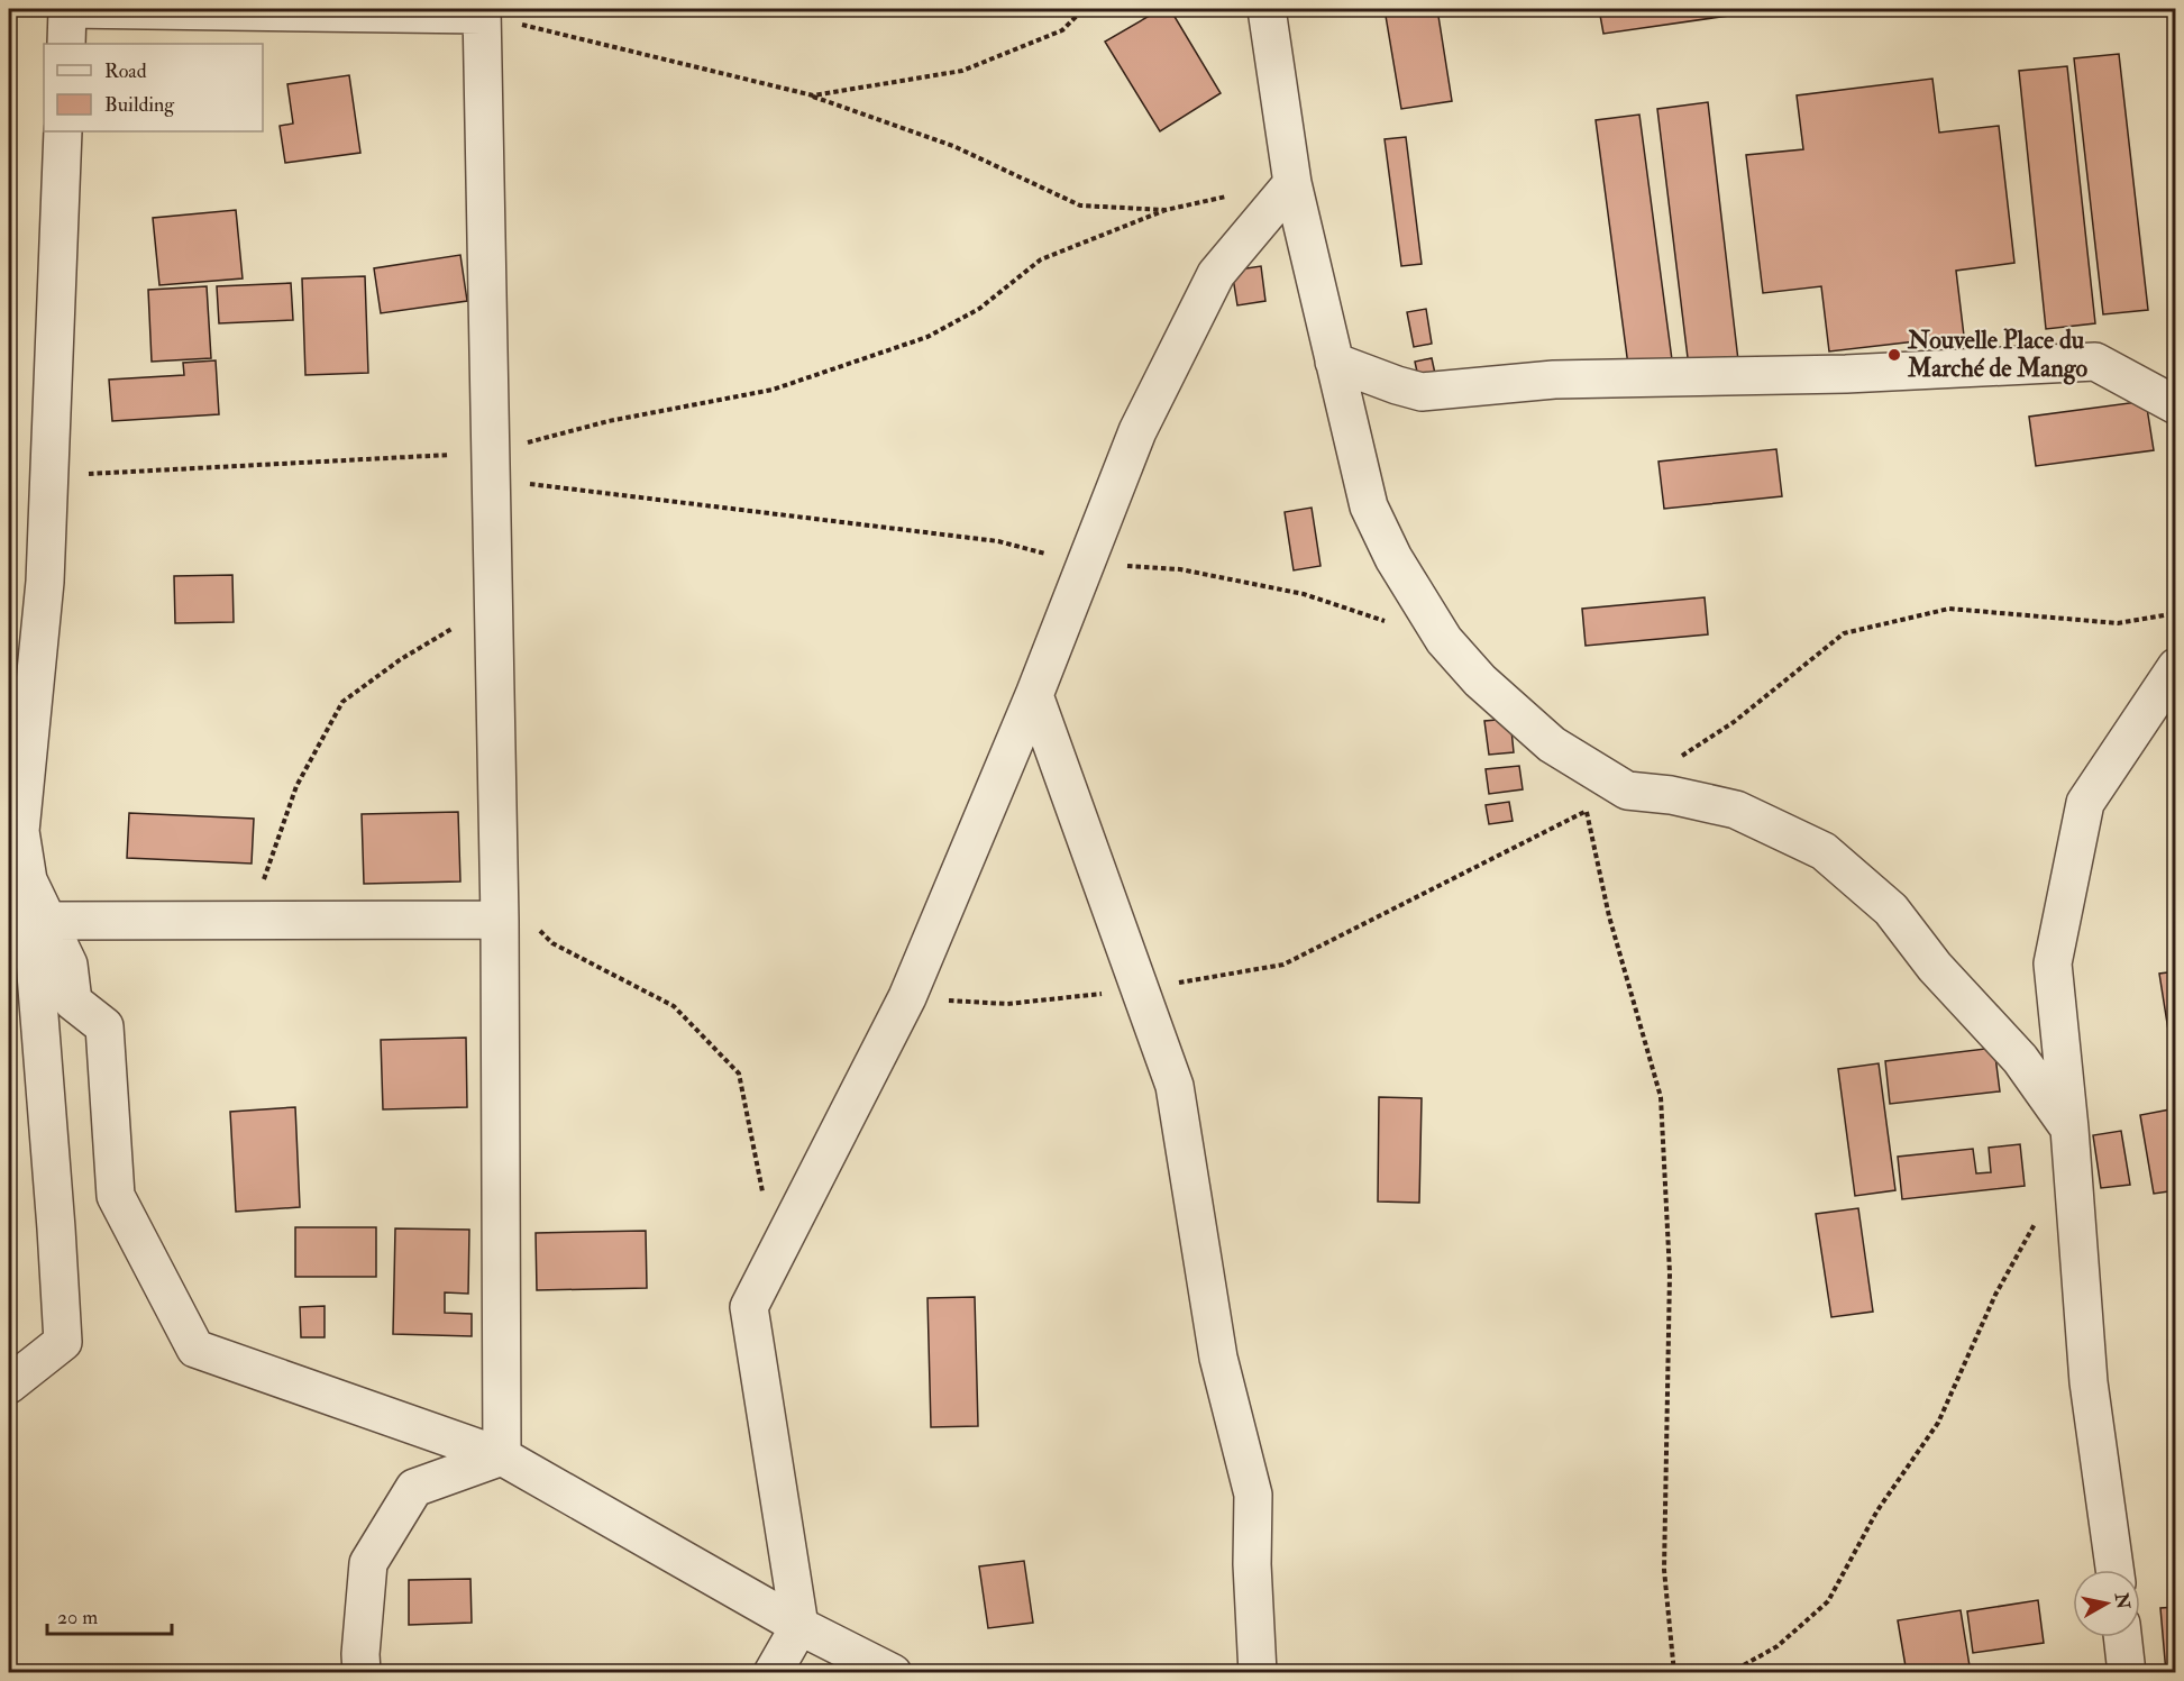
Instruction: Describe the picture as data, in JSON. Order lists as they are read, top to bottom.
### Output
{
  "places": ["Nouvelle Place du Marché de Mango"],
  "legend": ["Road", "Building"],
  "scale_bar": "20 m",
  "north": "right"
}
